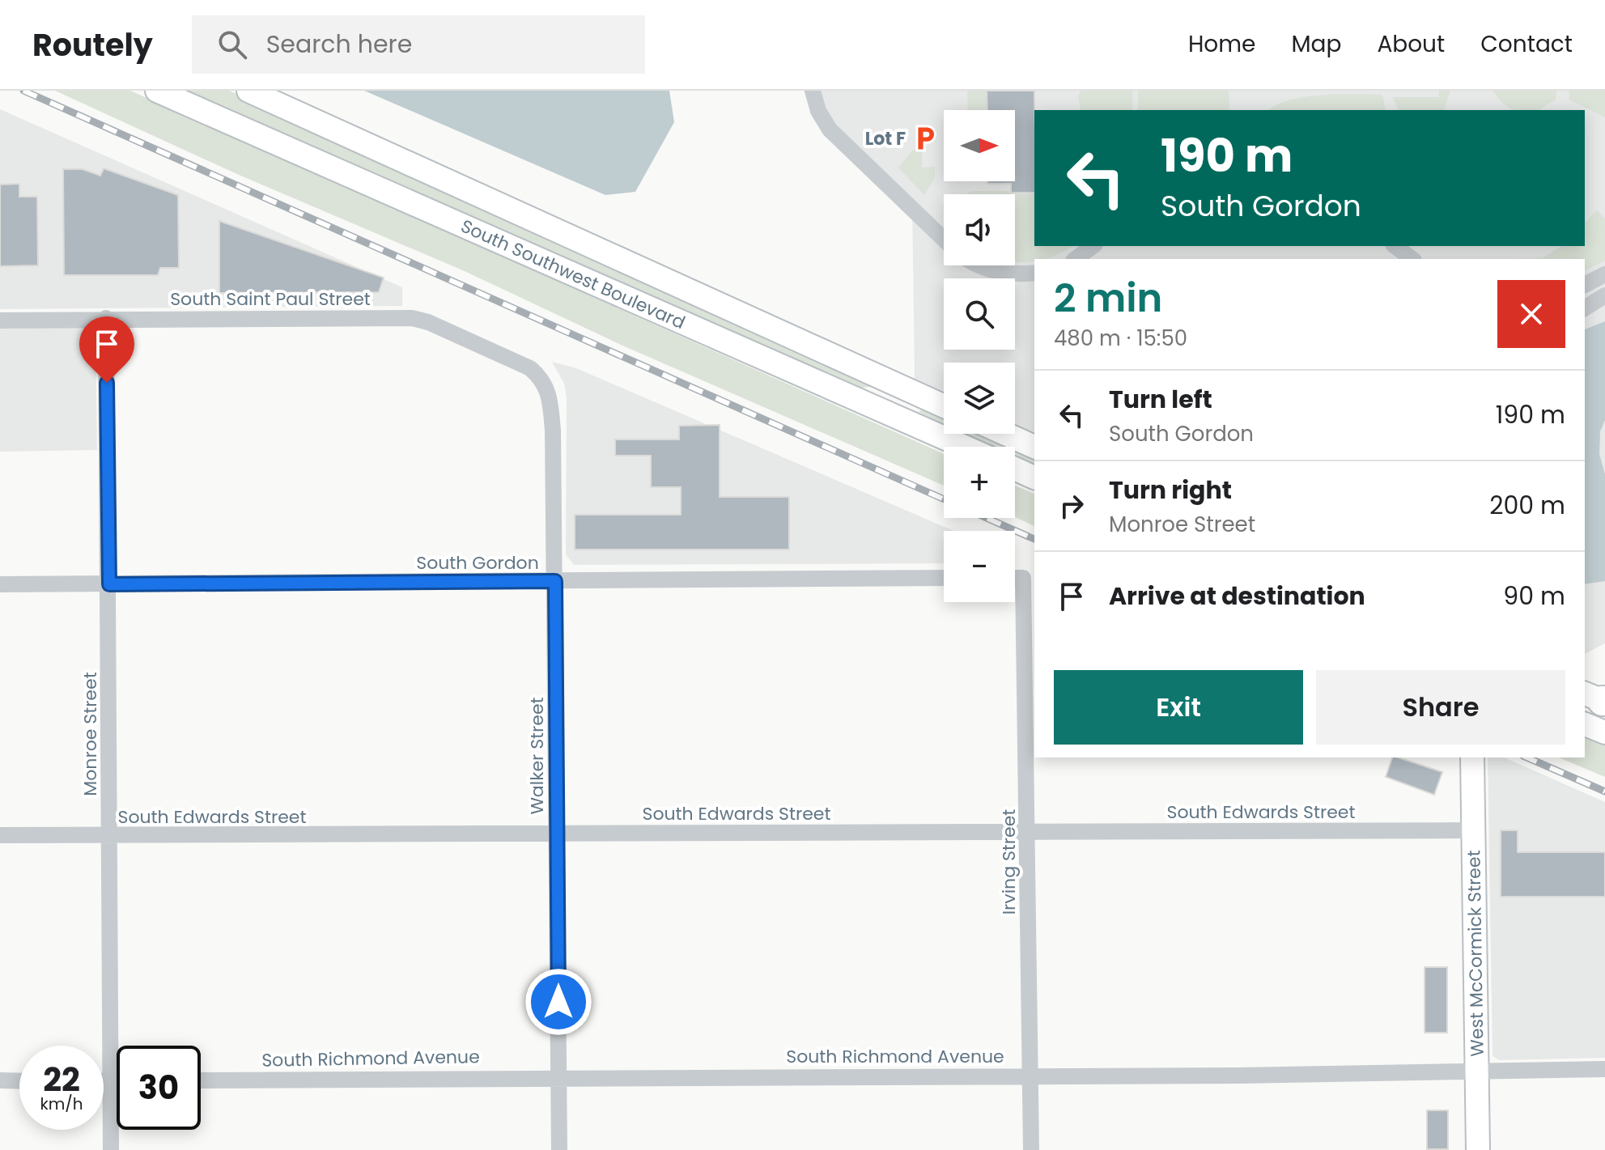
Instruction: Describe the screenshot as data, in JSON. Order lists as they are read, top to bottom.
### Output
{
  "streets": {
    "main road": ["South Southwest Boulevard", "West McCormick Street"],
    "street": [
      "South Saint Paul Street",
      "South Gordon",
      "Monroe Street",
      "Walker Street",
      "South Edwards Street",
      "Irving Street",
      "South Richmond Avenue"
    ]
  },
  "crossings": [
    ["South Saint Paul Street", "Monroe Street"],
    ["South Saint Paul Street", "Walker Street"],
    ["South Gordon", "Monroe Street"],
    ["South Gordon", "Walker Street"],
    ["Monroe Street", "South Edwards Street"],
    ["Walker Street", "South Edwards Street"],
    ["Walker Street", "South Richmond Avenue"],
    ["South Edwards Street", "Irving Street"],
    ["South Edwards Street", "West McCormick Street"],
    ["Irving Street", "South Richmond Avenue"],
    ["West McCormick Street", "South Richmond Avenue"]
  ],
  "places": {
    "parking": ["Lot F"]
  },
  "north": "right",
  "page": {
    "header": "Routely",
    "search": "Search here",
    "nav": [
      "Home",
      "Map",
      "About",
      "Contact"
    ],
    "map_buttons": ["+", "−"],
    "turn": ["190 m", "South Gordon"],
    "heading": ["2 min", "480 m · 15:50"],
    "list": [
      {
        "name": "Turn left",
        "note": "South Gordon",
        "value": "190 m"
      },
      {
        "name": "Turn right",
        "note": "Monroe Street",
        "value": "200 m"
      },
      {
        "name": "Arrive at destination",
        "value": "90 m"
      }
    ],
    "buttons": ["Exit", "Share"],
    "speed": "22 km/h",
    "limit": "30"
  }
}
